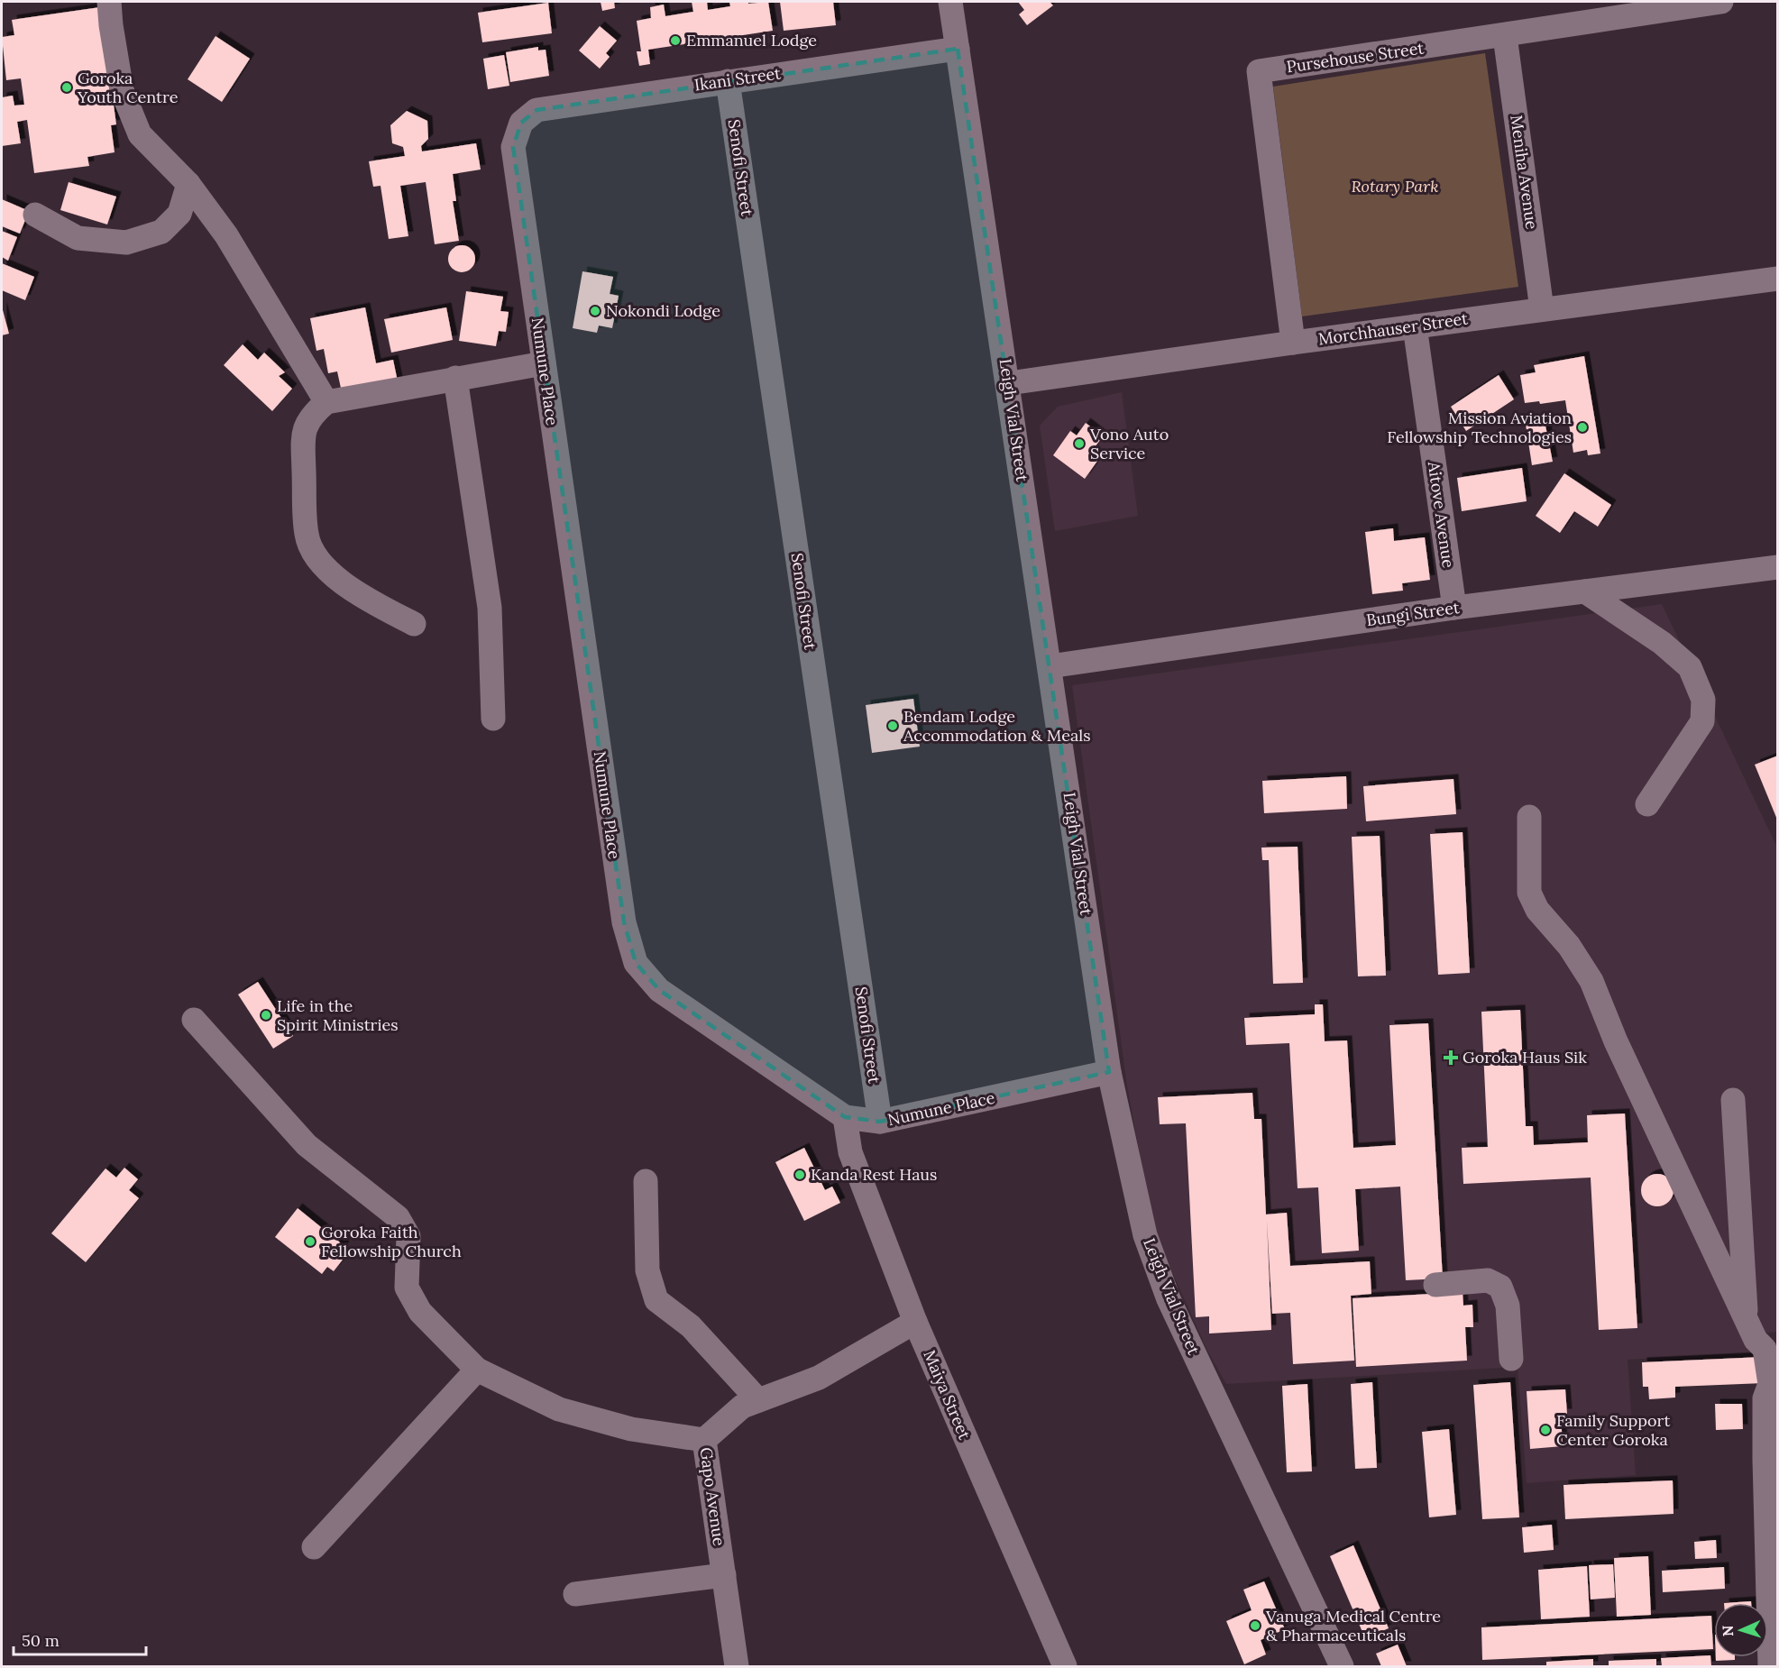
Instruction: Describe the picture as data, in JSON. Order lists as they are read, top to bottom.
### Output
{
  "streets": {
    "street": [
      "Pursehouse Street",
      "Ikani Street",
      "Senofi Street",
      "Meniha Avenue",
      "Morchhauser Street",
      "Numune Place",
      "Leigh Vial Street",
      "Aitove Avenue",
      "Bungi Street",
      "Maiya Street",
      "Gapo Avenue"
    ]
  },
  "crossings": [
    ["Pursehouse Street", "Meniha Avenue"],
    ["Pursehouse Street", "Morchhauser Street"],
    ["Ikani Street", "Senofi Street"],
    ["Ikani Street", "Numune Place"],
    ["Ikani Street", "Leigh Vial Street"],
    ["Senofi Street", "Numune Place"],
    ["Meniha Avenue", "Morchhauser Street"],
    ["Morchhauser Street", "Leigh Vial Street"],
    ["Morchhauser Street", "Aitove Avenue"],
    ["Numune Place", "Leigh Vial Street"],
    ["Numune Place", "Maiya Street"],
    ["Leigh Vial Street", "Bungi Street"],
    ["Aitove Avenue", "Bungi Street"],
    ["Maiya Street", "Gapo Avenue"]
  ],
  "parks": ["Rotary Park"],
  "places": {
    "other": [
      "Emmanuel Lodge",
      "Goroka Youth Centre",
      "Nokondi Lodge",
      "Mission Aviation Fellowship Technologies",
      "Vono Auto Service",
      "Bendam Lodge Accommodation & Meals",
      "Life in the Spirit Ministries",
      "Kanda Rest Haus",
      "Goroka Faith Fellowship Church",
      "Family Support Center Goroka",
      "Vanuga Medical Centre & Pharmaceuticals"
    ],
    "health": ["Goroka Haus Sik"]
  },
  "scale_bar": "50 m",
  "north": "left"
}
